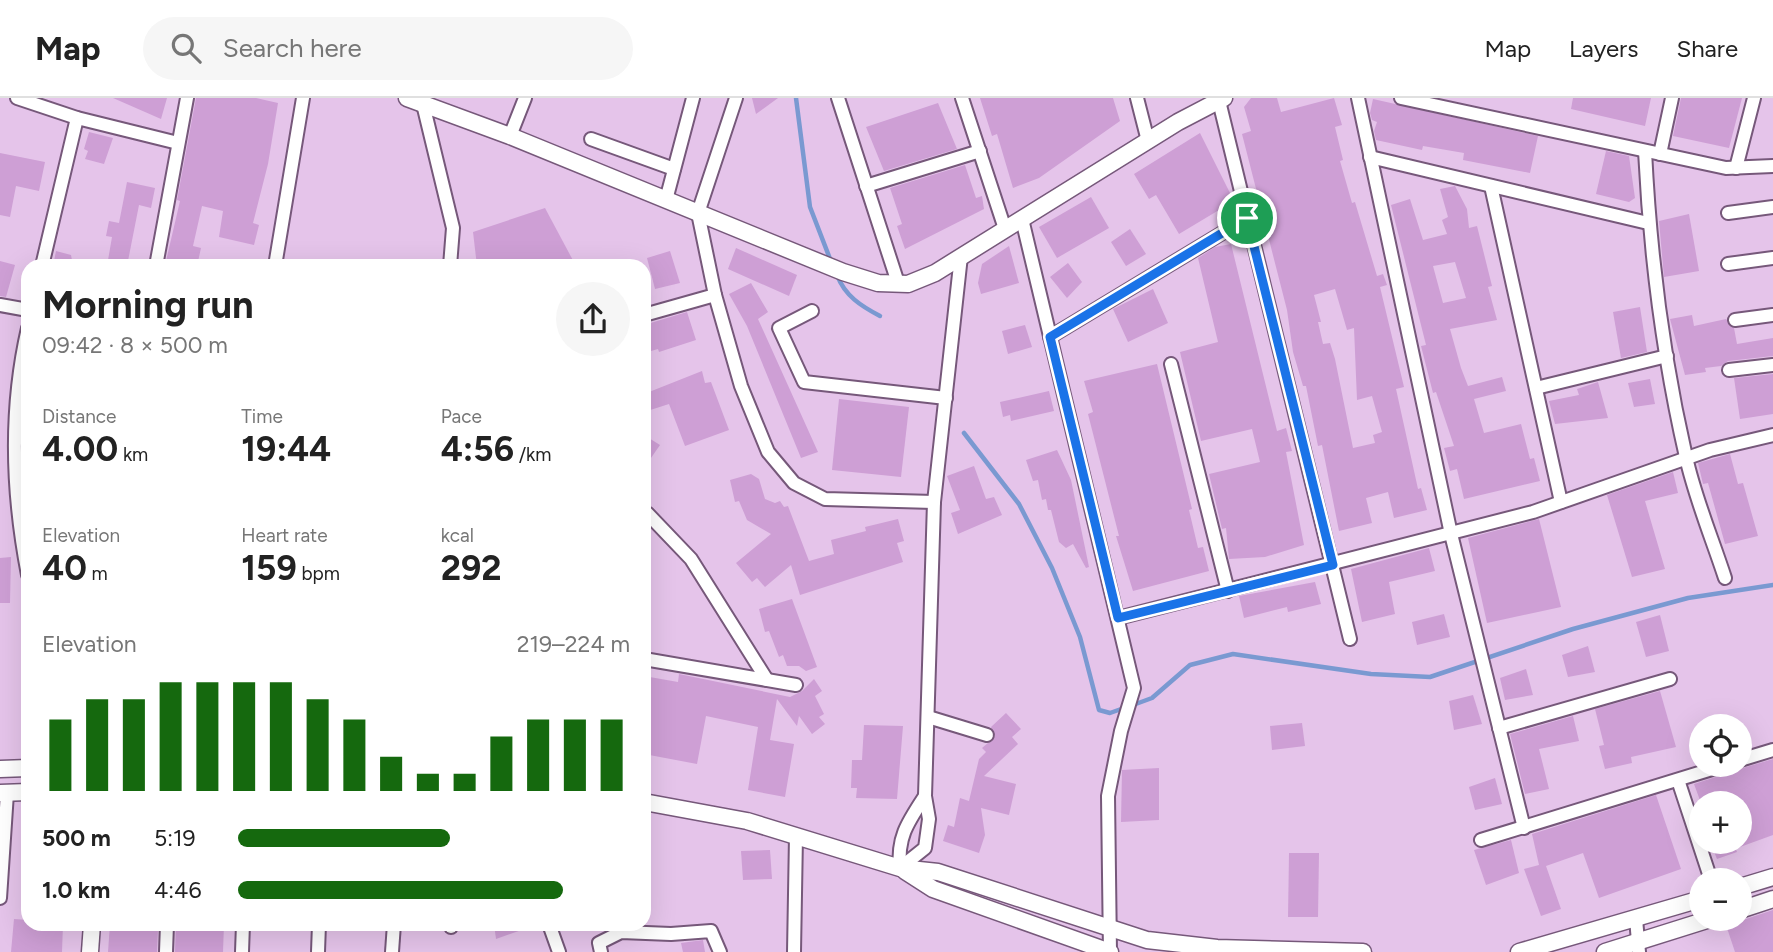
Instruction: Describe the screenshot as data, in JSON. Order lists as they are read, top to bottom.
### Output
{
  "page": {
    "header": "Map",
    "search": "Search here",
    "nav": ["Map", "Layers", "Share"],
    "heading": ["Morning run", "09:42 · 8 × 500 m"],
    "stats": [
      ["Distance", "4.00 km"],
      ["Time", "19:44"],
      ["Pace", "4:56 /km"],
      ["Elevation", "40 m"],
      ["Heart rate", "159 bpm"],
      ["kcal", "292"]
    ],
    "chart": ["Elevation", "219–224 m"],
    "map_buttons": ["+", "−"],
    "list": [
      {
        "name": "500 m",
        "note": "5:19"
      },
      {
        "name": "1.0 km",
        "note": "4:46"
      }
    ]
  }
}
